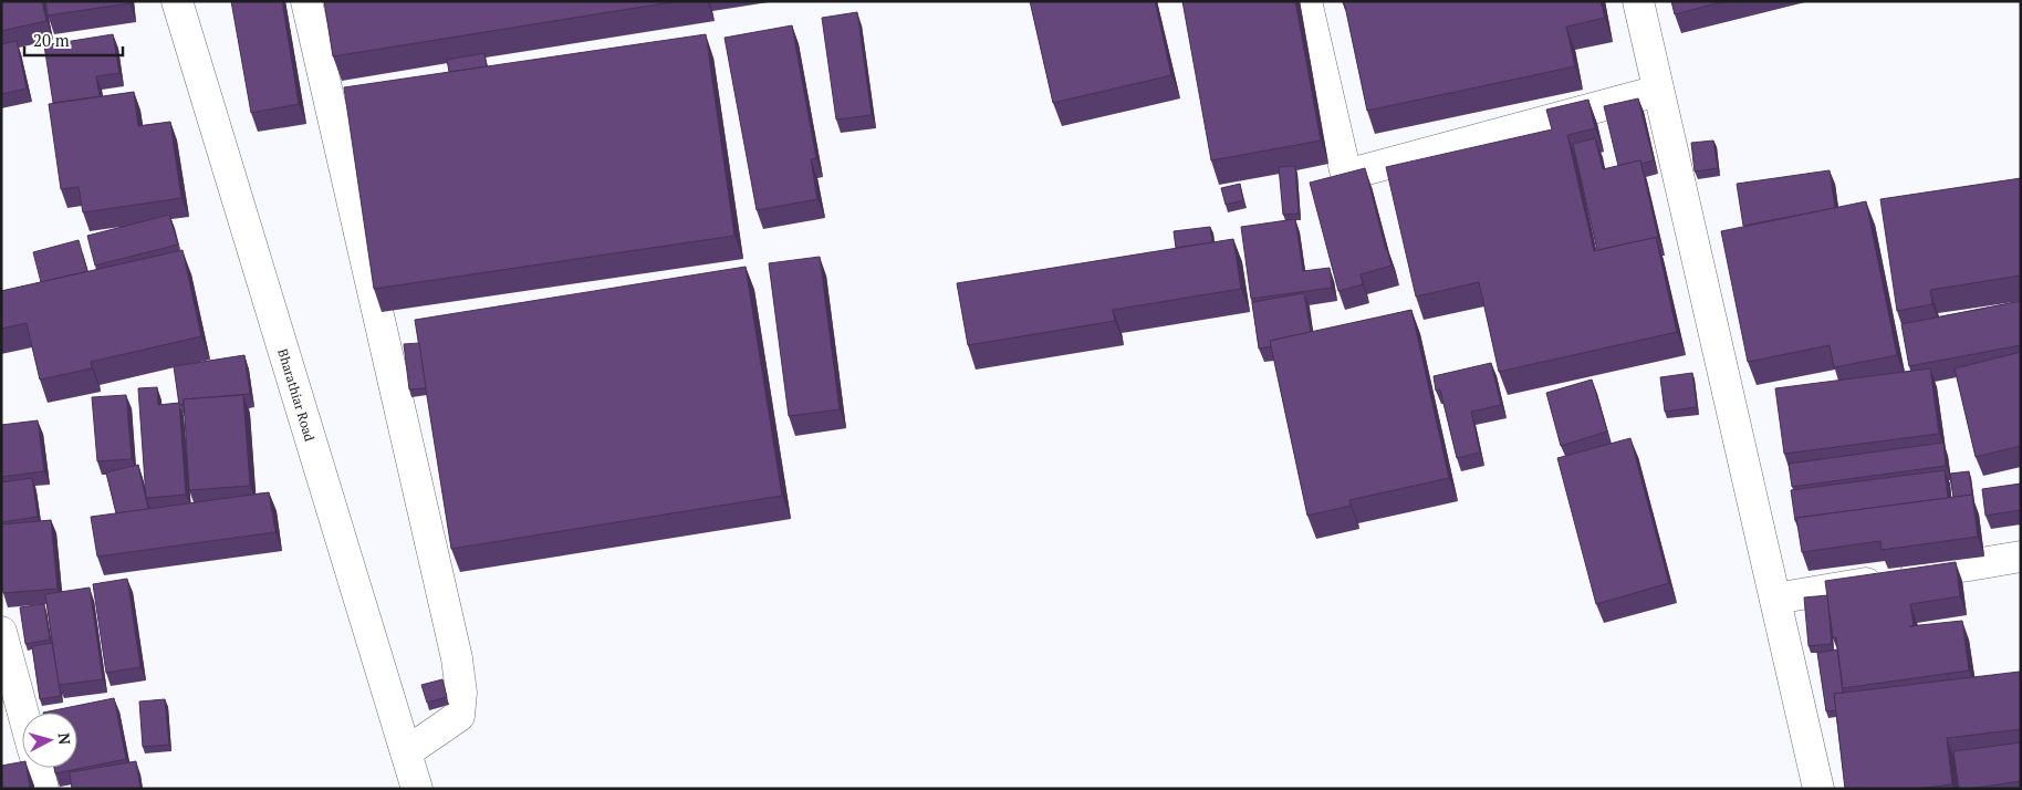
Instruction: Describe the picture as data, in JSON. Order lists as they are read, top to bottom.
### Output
{
  "streets": {
    "street": ["Bharathiar Road"]
  },
  "scale_bar": "20 m",
  "north": "right"
}
